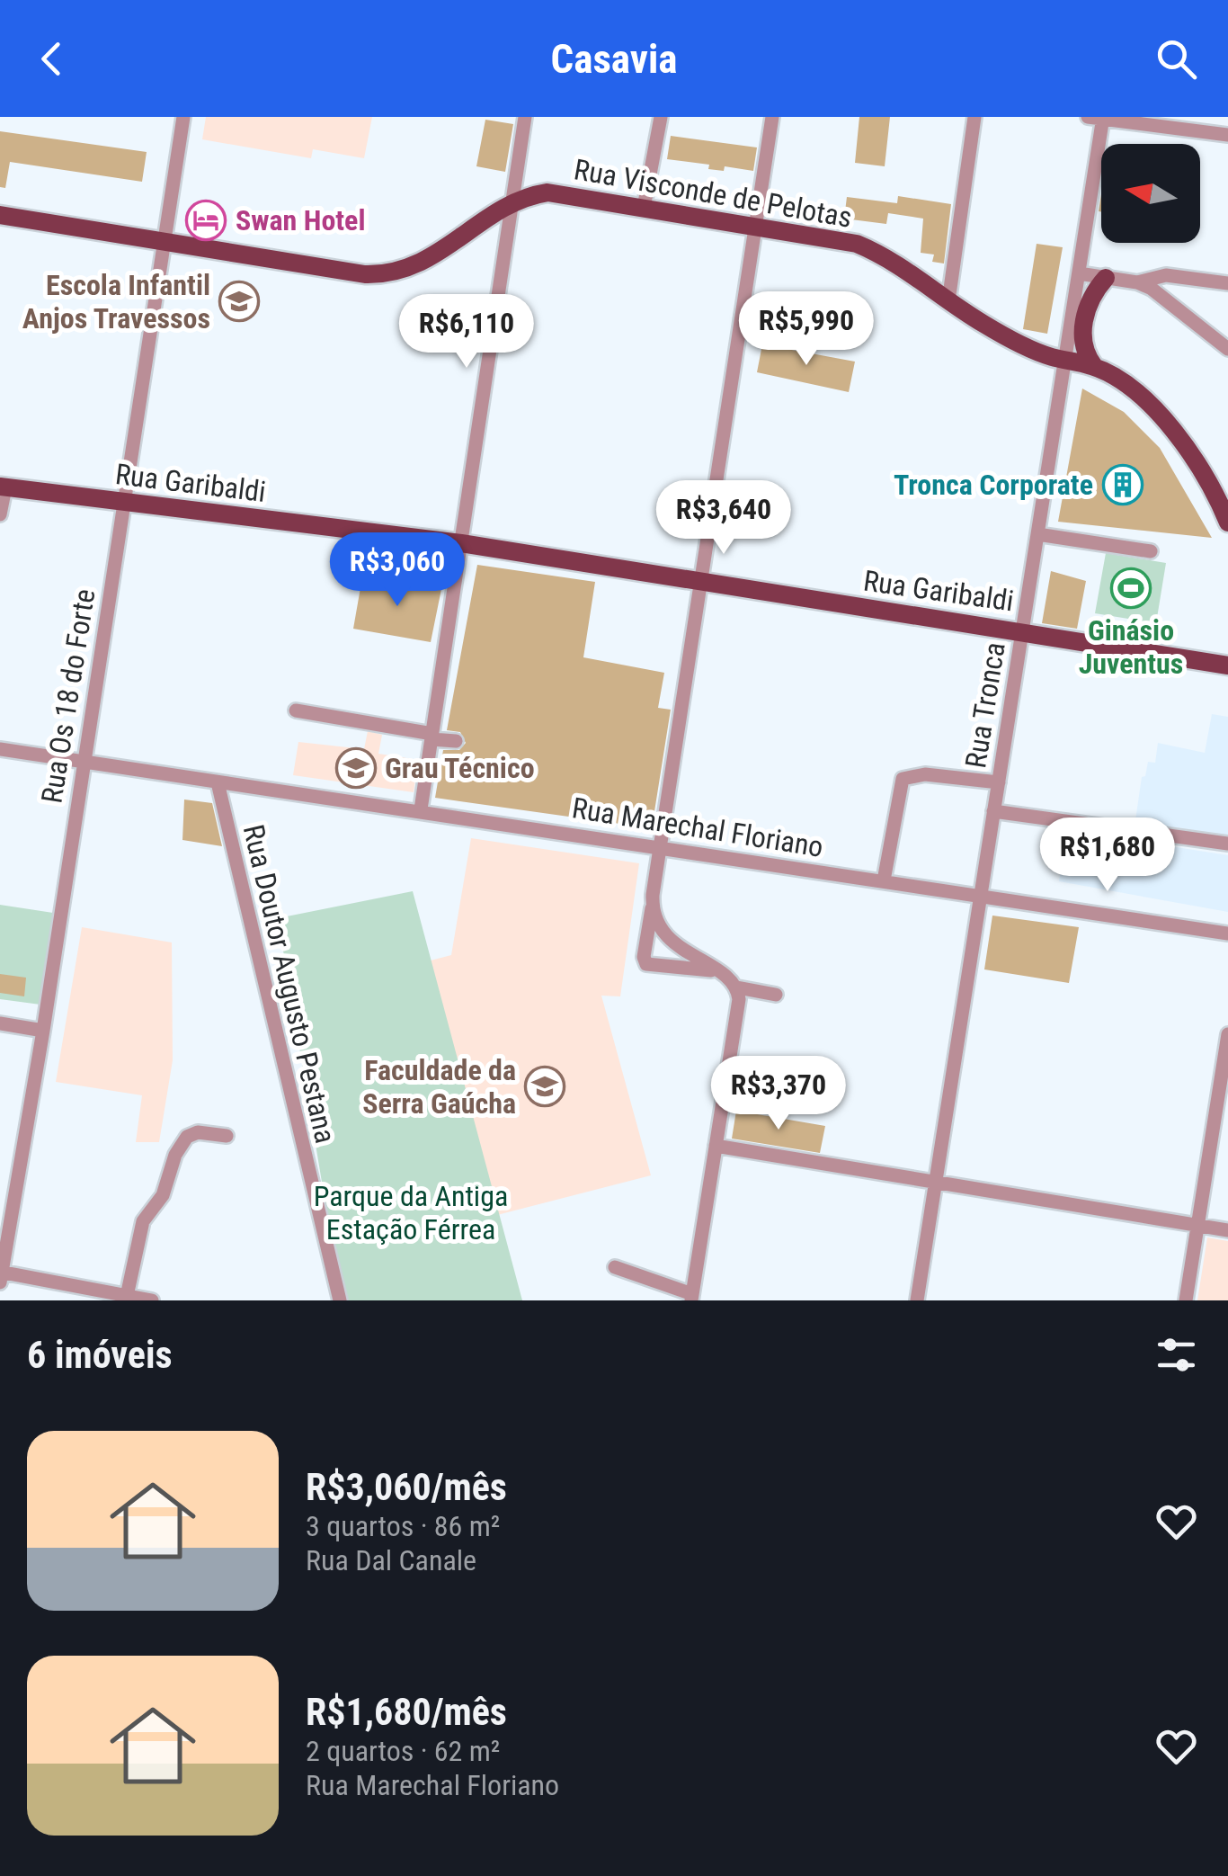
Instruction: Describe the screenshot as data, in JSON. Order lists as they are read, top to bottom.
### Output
{
  "streets": {
    "main road": ["Rua Visconde de Pelotas", "Rua Garibaldi"],
    "street": [
      "Rua Os 18 do Forte",
      "Rua Tronca",
      "Rua Marechal Floriano",
      "Rua Doutor Augusto Pestana"
    ]
  },
  "crossings": [
    ["Rua Visconde de Pelotas", "Rua Os 18 do Forte"],
    ["Rua Visconde de Pelotas", "Rua Tronca"],
    ["Rua Garibaldi", "Rua Os 18 do Forte"],
    ["Rua Garibaldi", "Rua Tronca"],
    ["Rua Os 18 do Forte", "Rua Marechal Floriano"],
    ["Rua Tronca", "Rua Marechal Floriano"],
    ["Rua Marechal Floriano", "Rua Doutor Augusto Pestana"]
  ],
  "parks": ["Parque da Antiga Estação Férrea"],
  "places": {
    "hotel": ["Swan Hotel"],
    "school or university": ["Escola Infantil Anjos Travessos", "Grau Técnico", "Faculdade da Serra Gaúcha"],
    "building": ["Tronca Corporate"],
    "sports": ["Ginásio Juventus"]
  },
  "north": "left",
  "page": {
    "header": "Casavia",
    "price": [
      "R$5,990",
      "R$6,110",
      "R$3,640",
      "R$3,060",
      "R$1,680",
      "R$3,370"
    ],
    "heading": "6 imóveis",
    "list": [
      {
        "name": "R$3,060/mês",
        "note": "3 quartos · 86 m² · Rua Dal Canale"
      },
      {
        "name": "R$1,680/mês",
        "note": "2 quartos · 62 m² · Rua Marechal Floriano"
      }
    ]
  }
}
